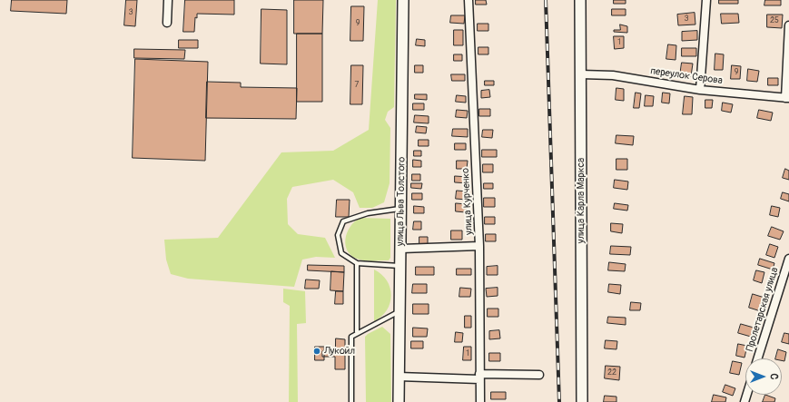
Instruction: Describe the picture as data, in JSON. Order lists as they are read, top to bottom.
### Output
{
  "streets": {
    "main road": ["улица Карла Маркса", "улица Льва Толстого"],
    "street": ["переулок Серова", "улица Курченко", "Пролетарская улица"]
  },
  "crossings": [
    ["переулок Серова", "улица Карла Маркса"]
  ],
  "places": ["Лукойл"],
  "house_numbers": [
    "3",
    "3",
    "25",
    "9",
    "1",
    "9",
    "7",
    "1",
    "22"
  ],
  "north": "right"
}
